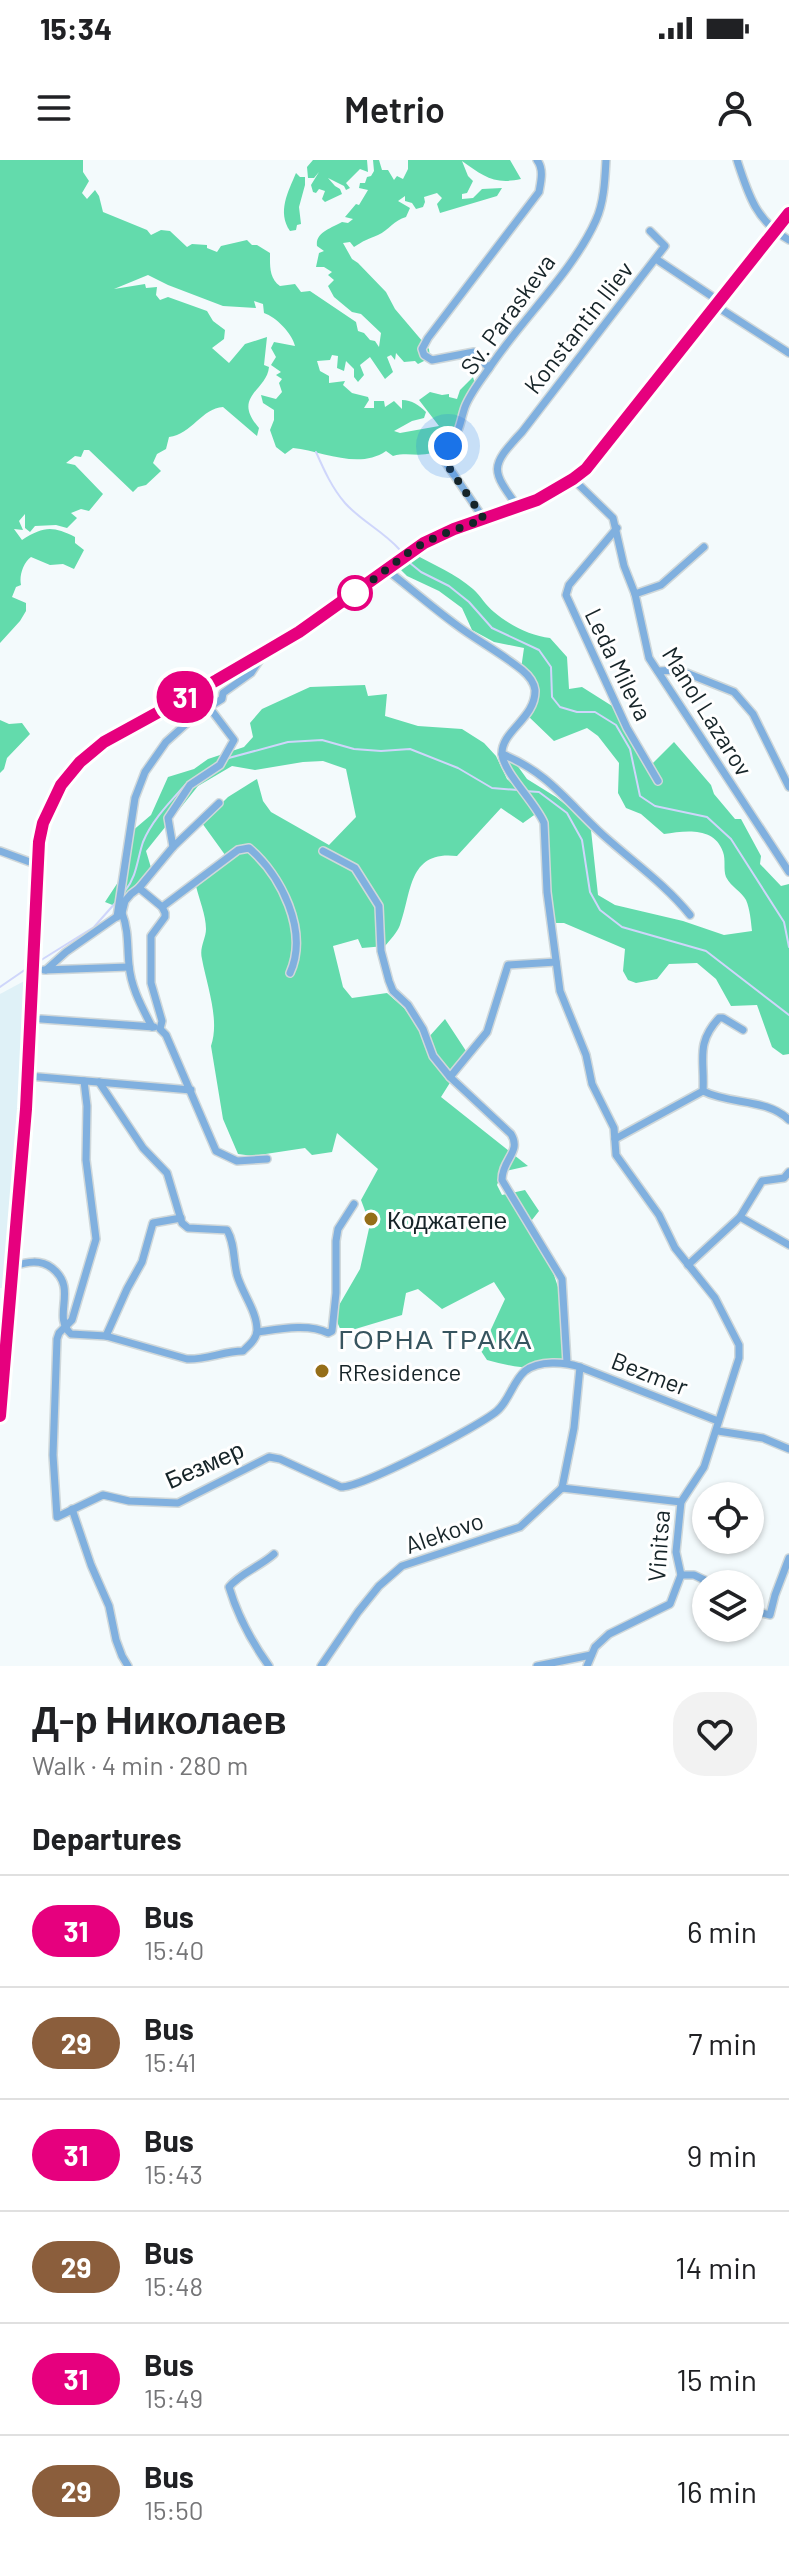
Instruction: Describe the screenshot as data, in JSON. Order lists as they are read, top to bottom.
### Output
{
  "streets": {
    "street": [
      "Sv. Paraskeva",
      "Konstantin Iliev",
      "Leda Mileva",
      "Manol Lazarov",
      "Bezmer",
      "Безмер",
      "Alekovo",
      "Vinitsa"
    ]
  },
  "crossings": [
    ["Leda Mileva", "Manol Lazarov"],
    ["Bezmer", "Безмер"],
    ["Bezmer", "Vinitsa"]
  ],
  "districts": ["ГОРНА ТРАКА"],
  "places": ["Коджатепе", "RResidence"],
  "lines": ["bus line 31"],
  "page": {
    "status": "15:34",
    "header": "Metrio",
    "on_map": "31",
    "heading": [
      ["Д-р Николаев", "Walk · 4 min · 280 m"],
      "Departures"
    ],
    "list": [
      {
        "mark": "31",
        "name": "Bus",
        "note": "15:40",
        "value": "6 min"
      },
      {
        "mark": "29",
        "name": "Bus",
        "note": "15:41",
        "value": "7 min"
      },
      {
        "mark": "31",
        "name": "Bus",
        "note": "15:43",
        "value": "9 min"
      },
      {
        "mark": "29",
        "name": "Bus",
        "note": "15:48",
        "value": "14 min"
      },
      {
        "mark": "31",
        "name": "Bus",
        "note": "15:49",
        "value": "15 min"
      },
      {
        "mark": "29",
        "name": "Bus",
        "note": "15:50",
        "value": "16 min"
      }
    ]
  }
}
